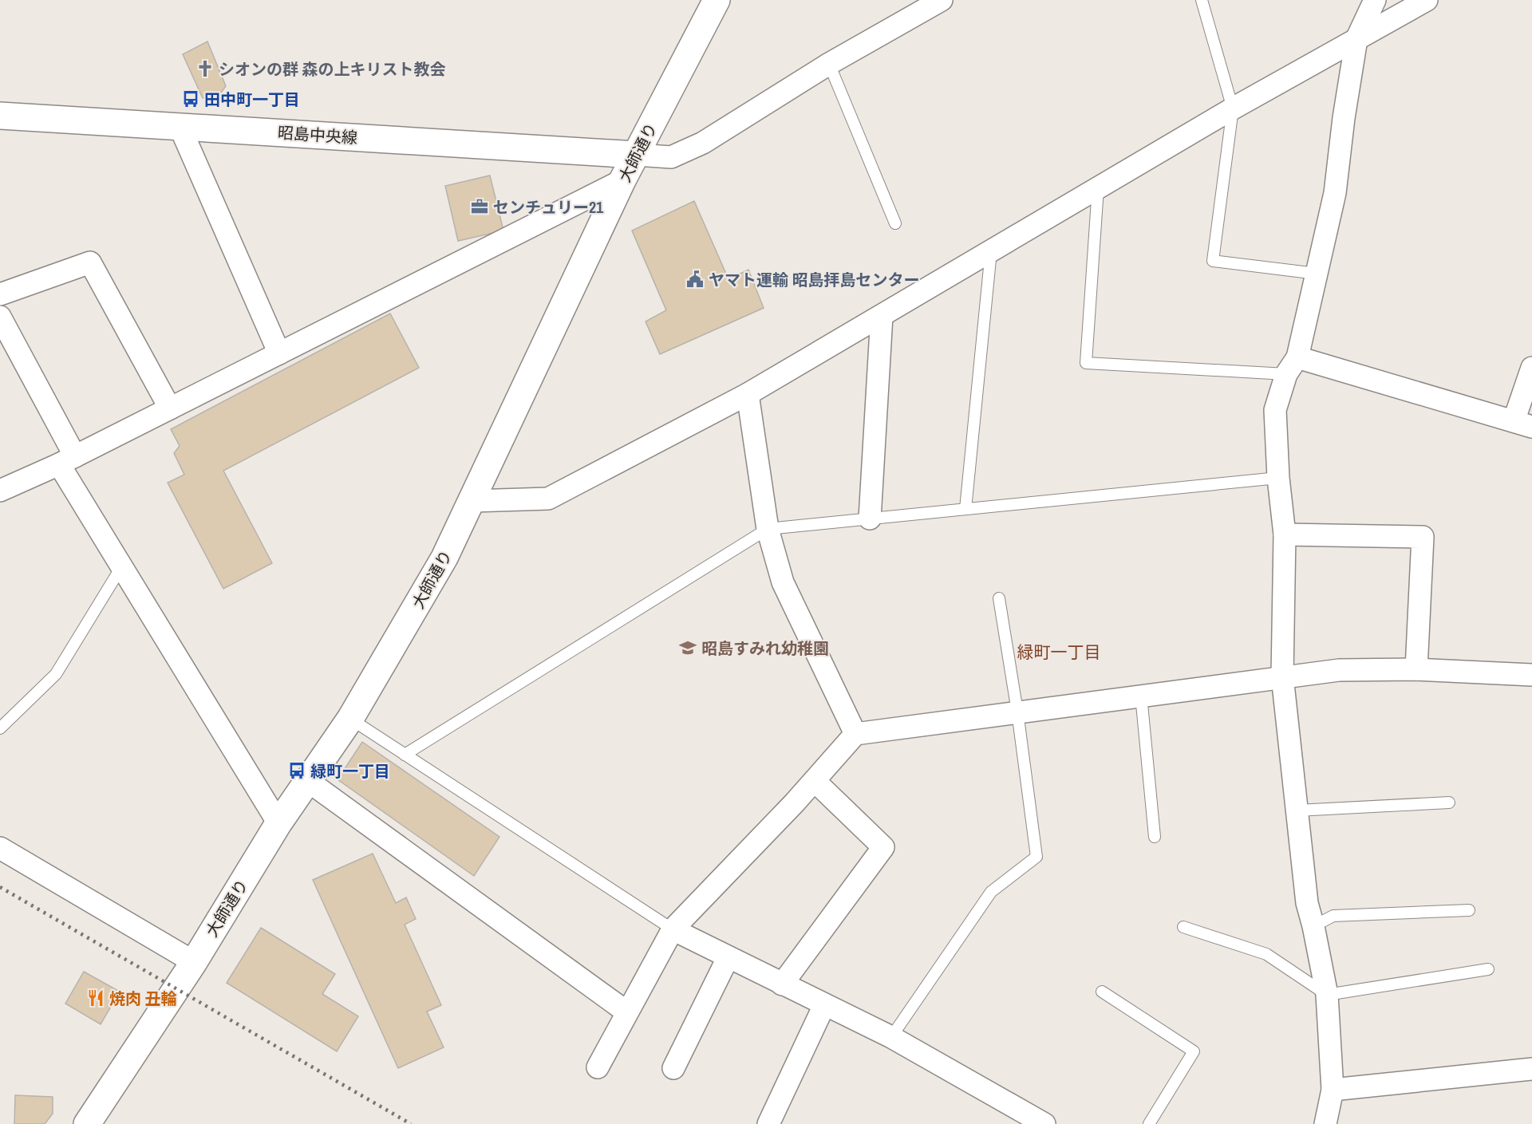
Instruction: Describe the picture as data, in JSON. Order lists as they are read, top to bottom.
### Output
{
  "streets": {
    "street": ["昭島中央線", "大師通り"]
  },
  "crossings": [
    ["昭島中央線", "大師通り"]
  ],
  "districts": ["緑町一丁目"],
  "places": {
    "church": ["シオンの群 森の上キリスト教会"],
    "bus stop": ["田中町一丁目", "緑町一丁目"],
    "office": ["センチュリー21"],
    "public building": ["ヤマト運輸 昭島拝島センター"],
    "school or university": ["昭島すみれ幼稚園"],
    "restaurant": ["焼肉 丑輪"]
  }
}
